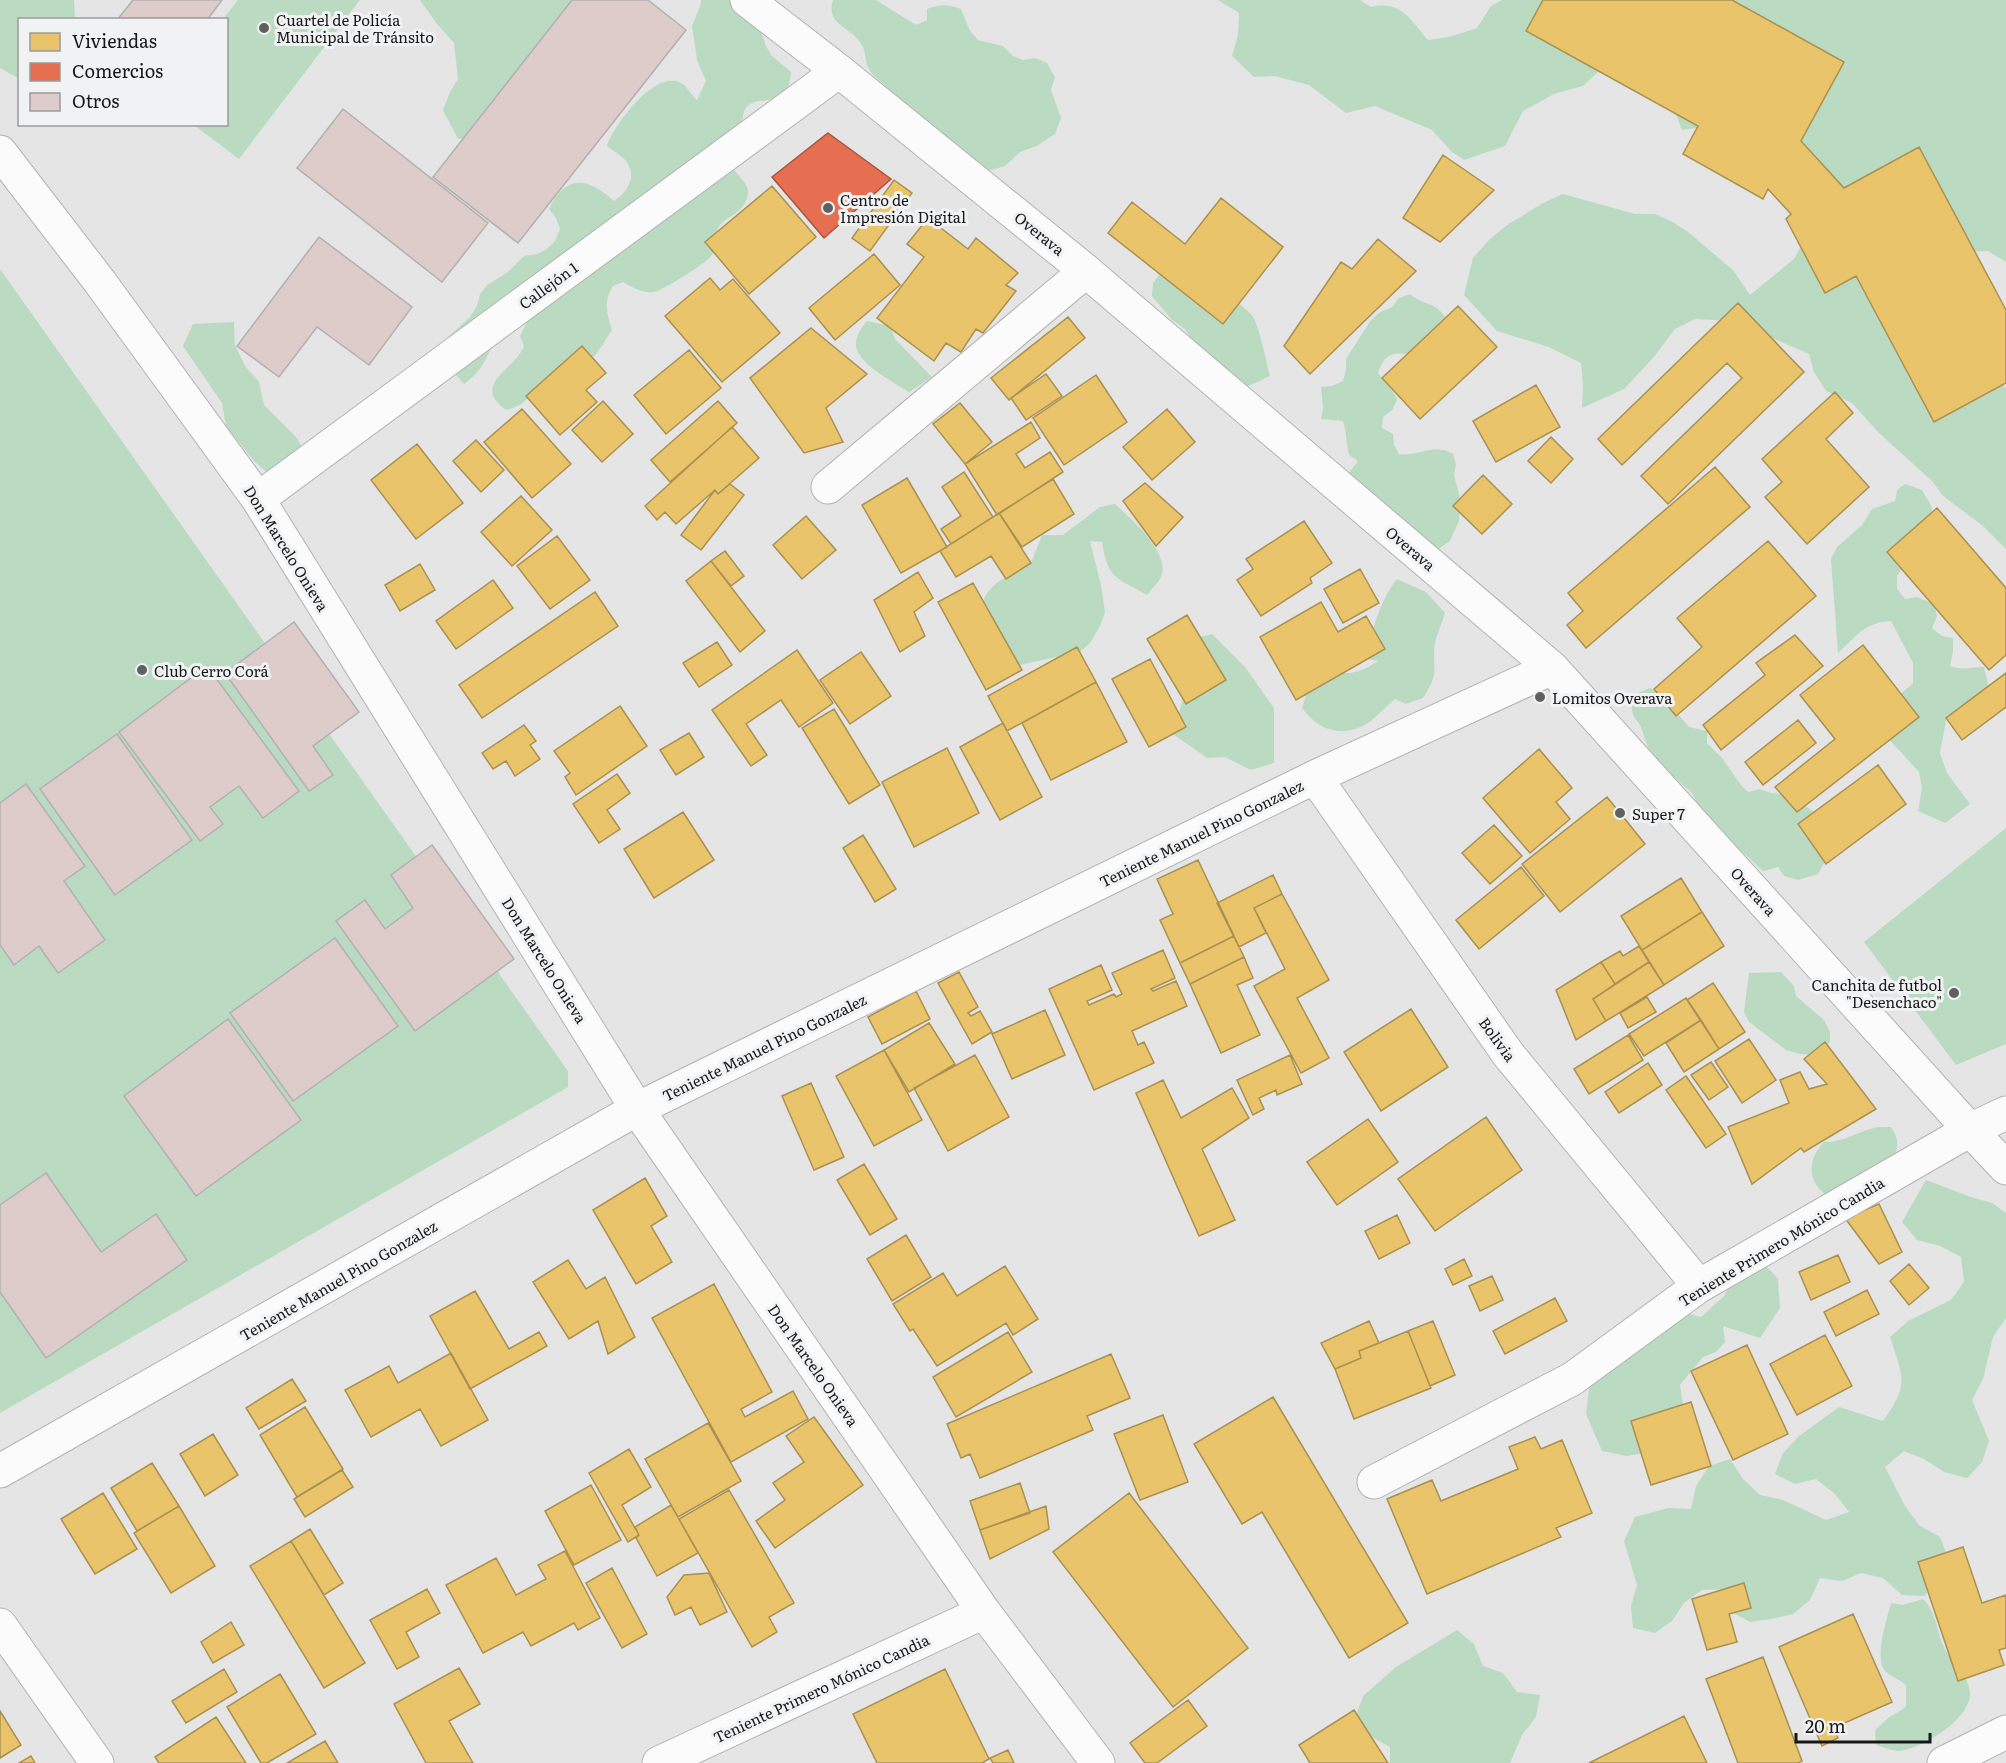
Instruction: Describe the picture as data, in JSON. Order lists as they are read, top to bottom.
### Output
{
  "streets": {
    "street": [
      "Overava",
      "Callejón 1",
      "Don Marcelo Onieva",
      "Teniente Manuel Pino Gonzalez",
      "Bolivia",
      "Teniente Primero Mónico Candia"
    ]
  },
  "crossings": [
    ["Overava", "Callejón 1"],
    ["Overava", "Teniente Manuel Pino Gonzalez"],
    ["Overava", "Teniente Primero Mónico Candia"],
    ["Callejón 1", "Don Marcelo Onieva"],
    ["Don Marcelo Onieva", "Teniente Manuel Pino Gonzalez"],
    ["Don Marcelo Onieva", "Teniente Primero Mónico Candia"],
    ["Teniente Manuel Pino Gonzalez", "Bolivia"],
    ["Bolivia", "Teniente Primero Mónico Candia"]
  ],
  "places": [
    "Cuartel de Policía Municipal de Tránsito",
    "Centro de Impresión Digital",
    "Club Cerro Corá",
    "Lomitos Overava",
    "Super 7",
    "Canchita de futbol \"Desenchaco\""
  ],
  "legend": ["Viviendas", "Comercios", "Otros"],
  "scale_bar": "20 m"
}
